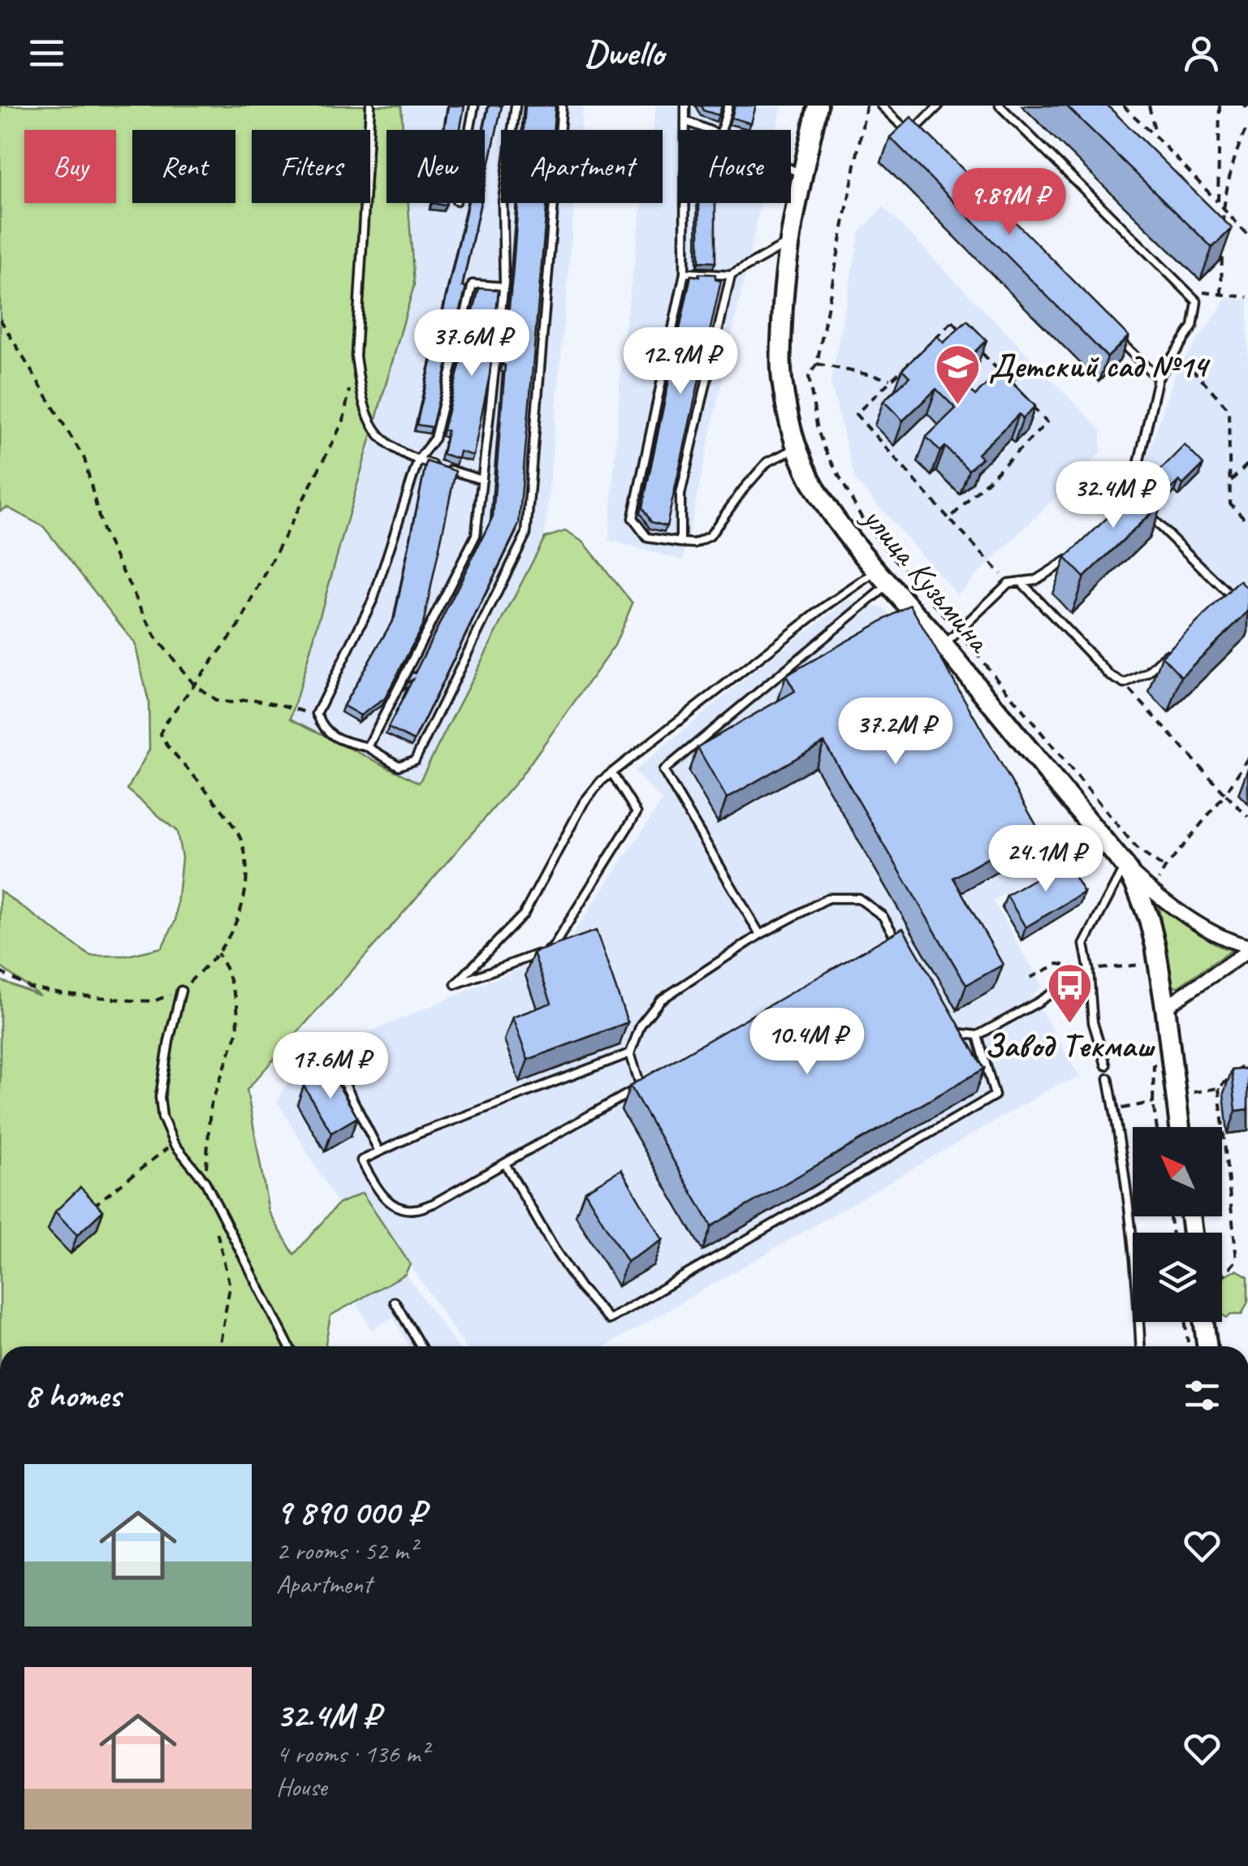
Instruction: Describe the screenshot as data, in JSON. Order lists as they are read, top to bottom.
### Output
{
  "streets": {
    "main road": ["улица Кузьмина"]
  },
  "places": {
    "school or university": ["Детский сад №14"],
    "bus stop": ["Завод Текмаш"]
  },
  "north": "top left",
  "page": {
    "header": "Dwello",
    "chip": [
      "Buy",
      "Rent",
      "Filters",
      "New",
      "Apartment",
      "House"
    ],
    "price": [
      "9.89M ₽",
      "37.6M ₽",
      "12.9M ₽",
      "32.4M ₽",
      "37.2M ₽",
      "24.1M ₽",
      "10.4M ₽",
      "17.6M ₽"
    ],
    "heading": "8 homes",
    "list": [
      {
        "name": "9 890 000 ₽",
        "note": "2 rooms · 52 m² · Apartment"
      },
      {
        "name": "32.4M ₽",
        "note": "4 rooms · 136 m² · House"
      }
    ]
  }
}
